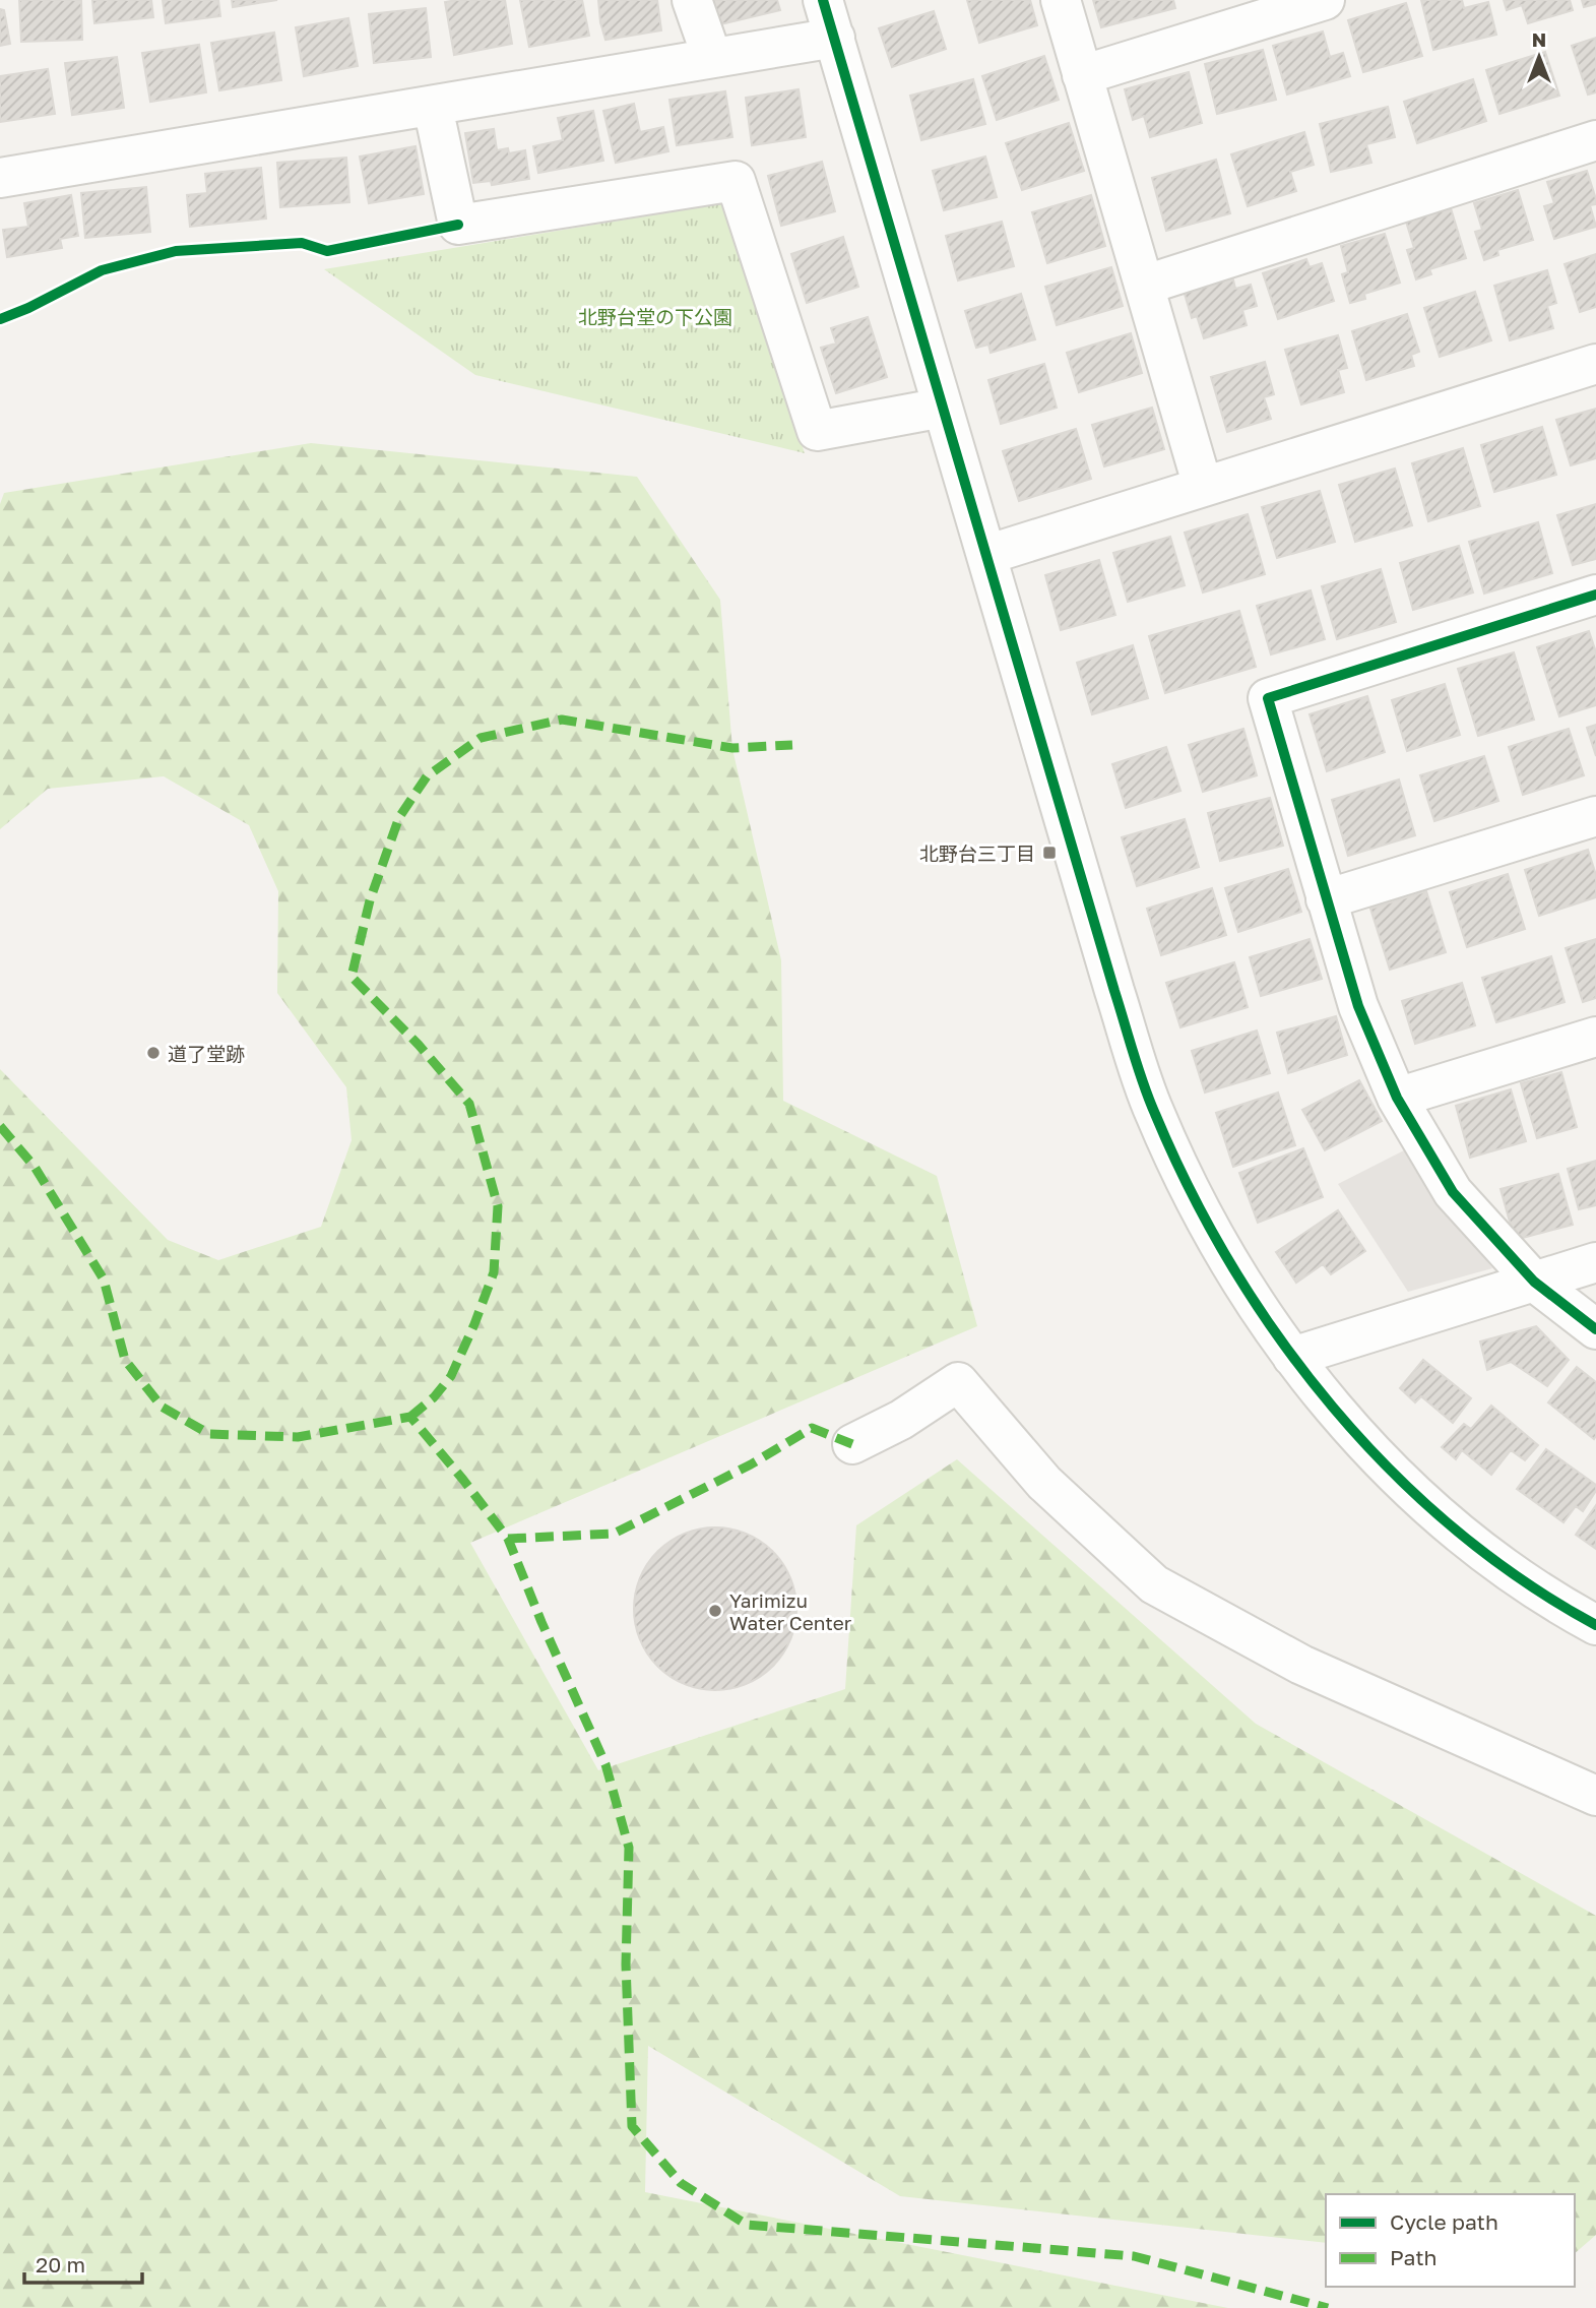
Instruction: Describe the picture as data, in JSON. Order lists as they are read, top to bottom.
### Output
{
  "parks": ["北野台堂の下公園"],
  "places": {
    "transit": ["北野台三丁目"],
    "other": ["道了堂跡", "Yarimizu Water Center"]
  },
  "legend": ["Cycle path", "Path"],
  "scale_bar": "20 m",
  "north": "top"
}
